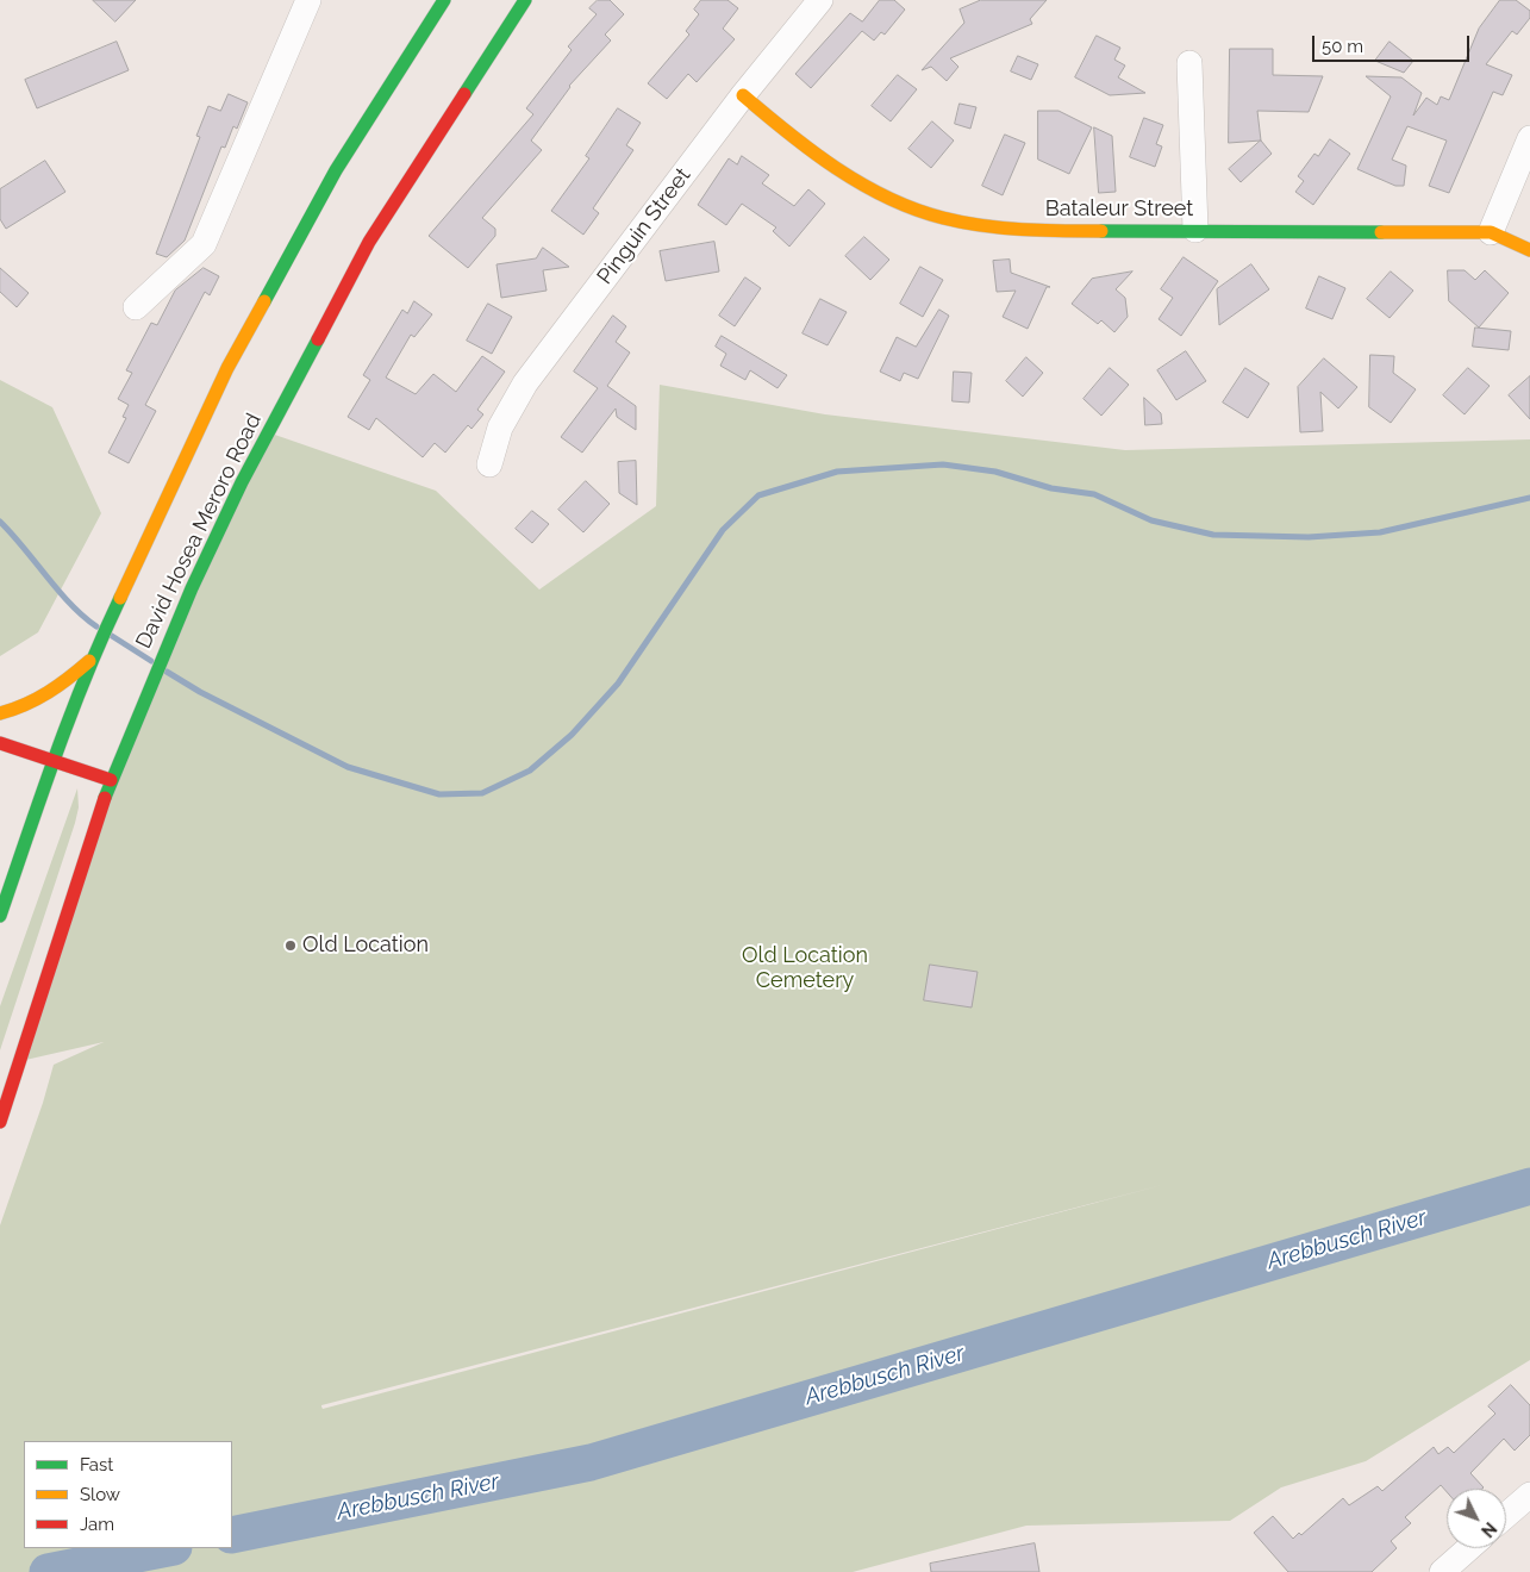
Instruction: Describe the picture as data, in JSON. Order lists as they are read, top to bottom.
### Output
{
  "streets": {
    "main road": ["Bataleur Street", "David Hosea Meroro Road"],
    "street": ["Pinguin Street"]
  },
  "crossings": [
    ["Bataleur Street", "Pinguin Street"]
  ],
  "water": ["Arebbusch River"],
  "parks": ["Old Location Cemetery"],
  "places": ["Old Location"],
  "legend": ["Fast", "Slow", "Jam"],
  "scale_bar": "50 m",
  "north": "bottom right"
}
